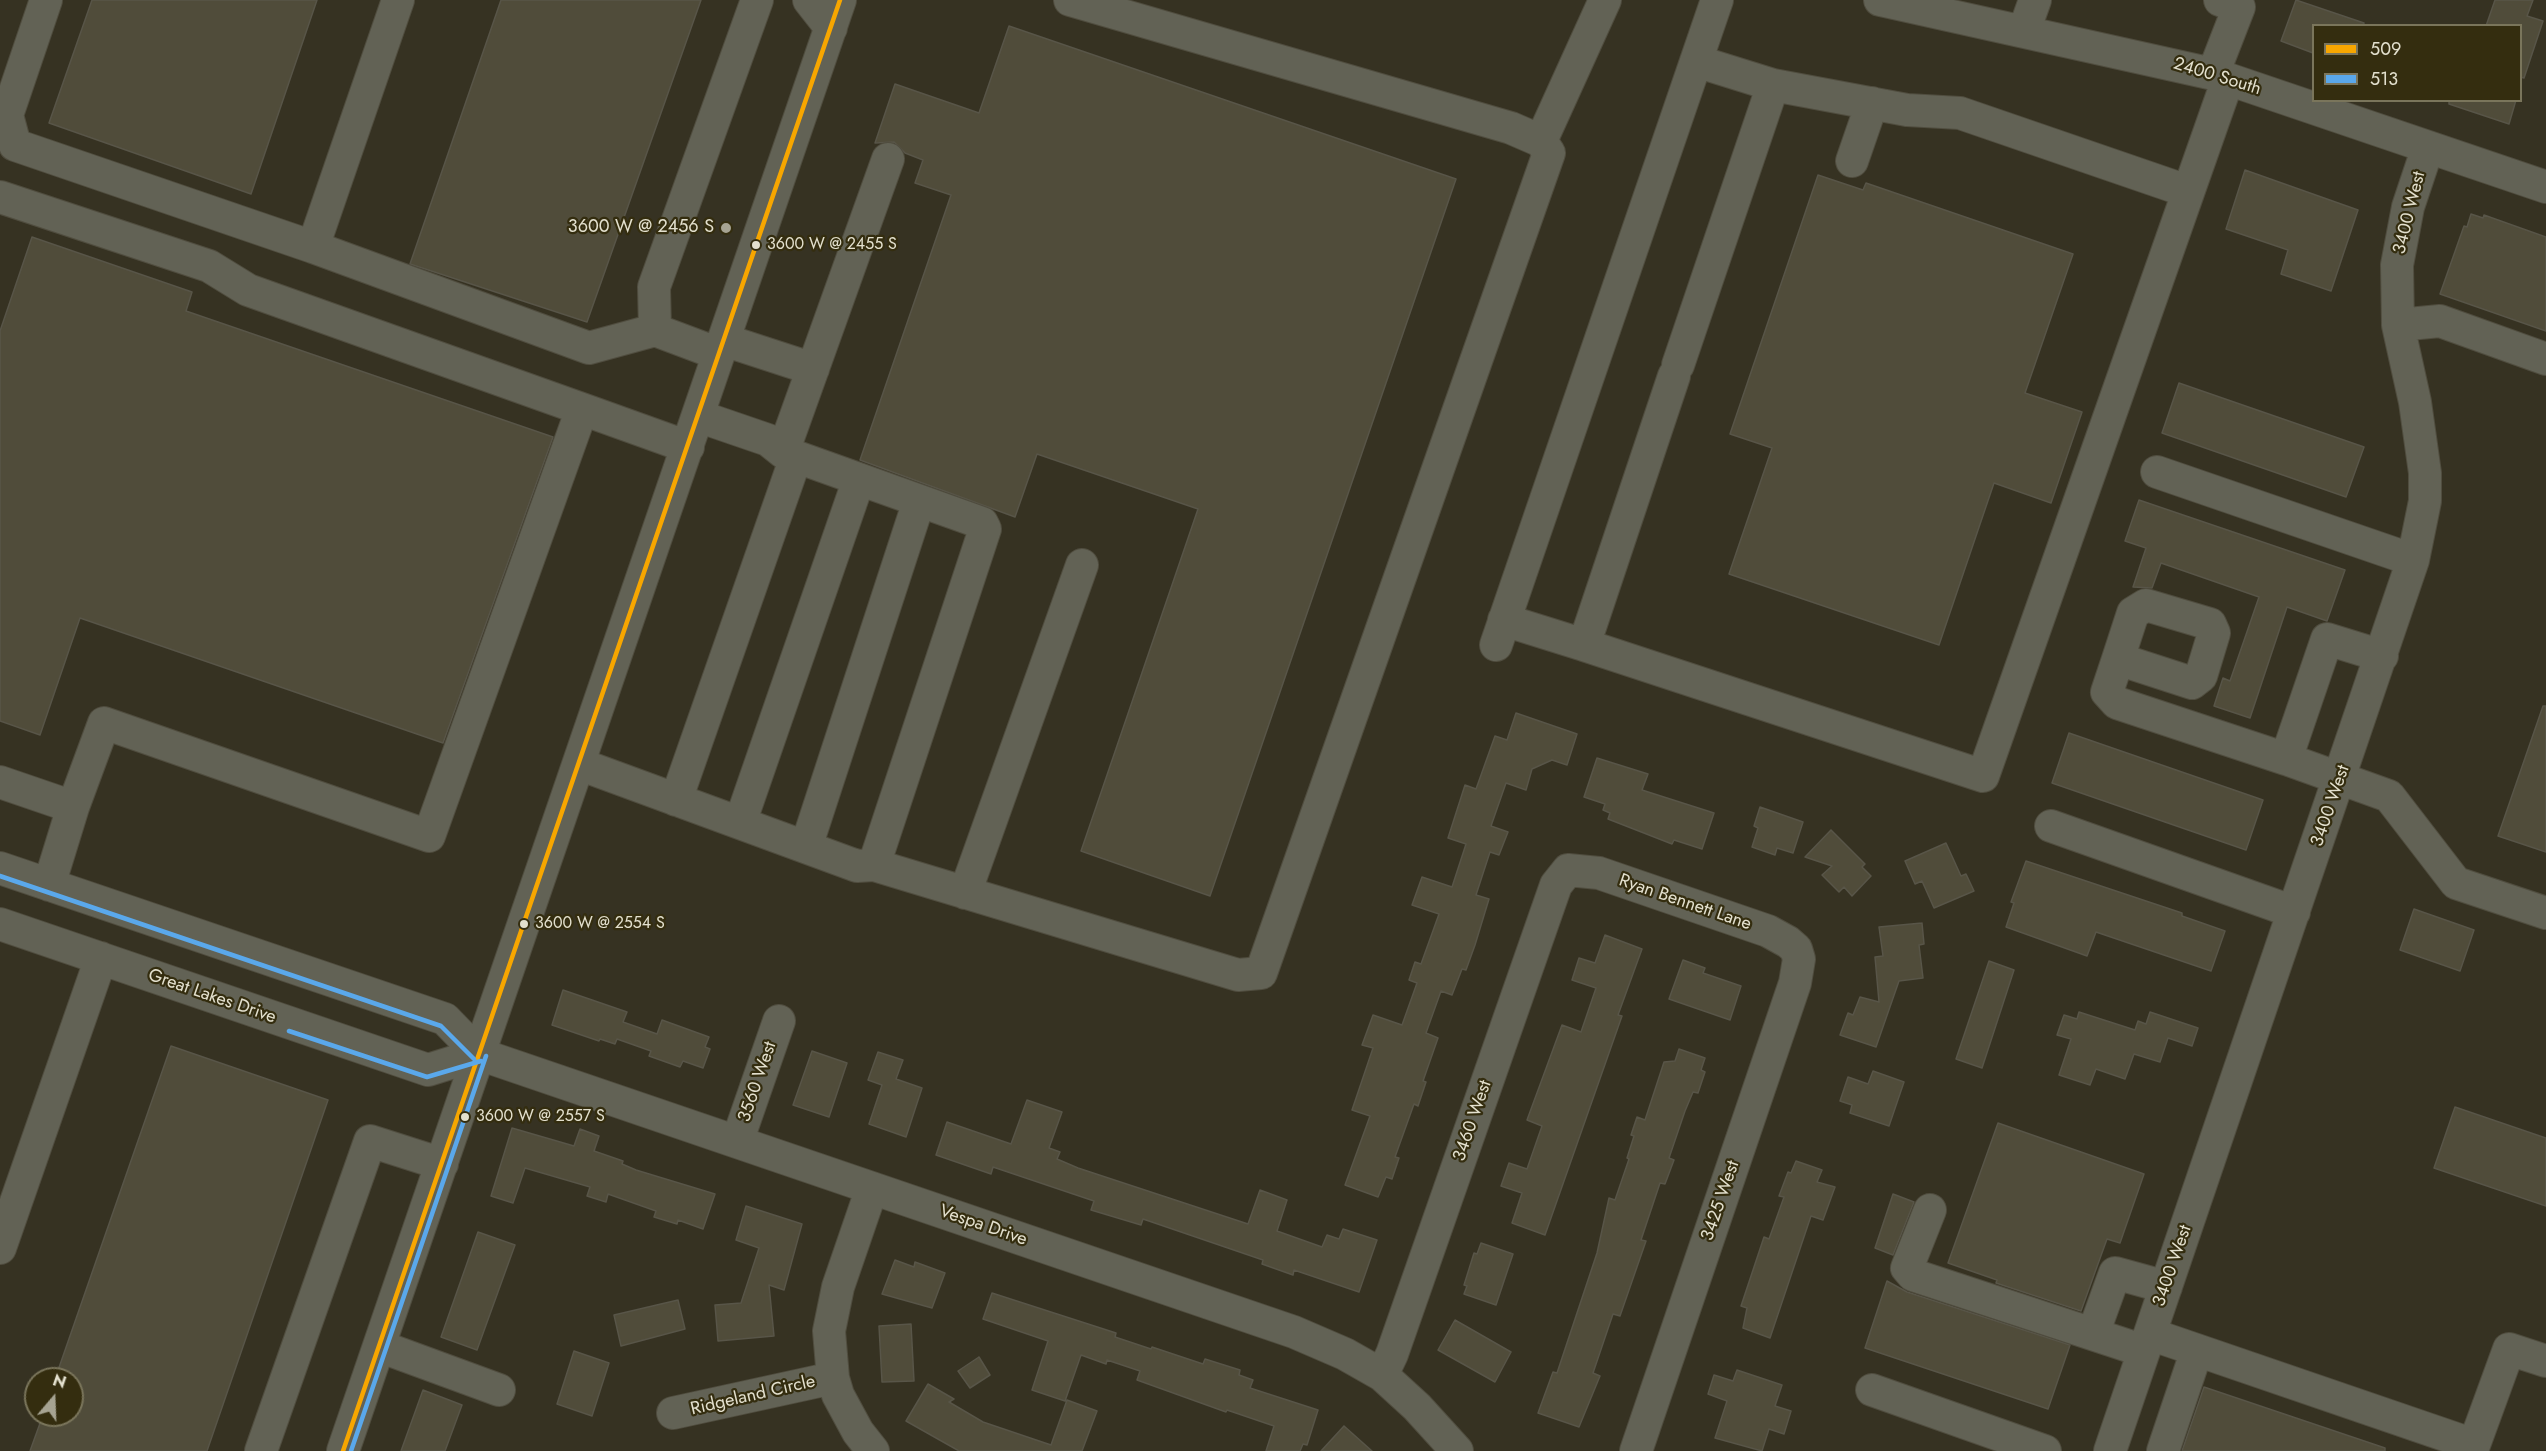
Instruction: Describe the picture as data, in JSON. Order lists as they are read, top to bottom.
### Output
{
  "streets": {
    "street": [
      "2400 South",
      "3400 West",
      "Ryan Bennett Lane",
      "Great Lakes Drive",
      "3560 West",
      "3460 West",
      "3425 West",
      "Vespa Drive",
      "Ridgeland Circle"
    ]
  },
  "crossings": [
    ["2400 South", "3400 West"],
    ["Ryan Bennett Lane", "3460 West"],
    ["Ryan Bennett Lane", "3425 West"],
    ["Great Lakes Drive", "Vespa Drive"],
    ["3560 West", "Vespa Drive"],
    ["3460 West", "Vespa Drive"]
  ],
  "places": [
    "3600 W @ 2456 S",
    "3600 W @ 2455 S",
    "3600 W @ 2554 S",
    "3600 W @ 2557 S"
  ],
  "lines": ["transit line 509", "transit line 513"],
  "legend": ["509", "513"],
  "north": "top"
}
